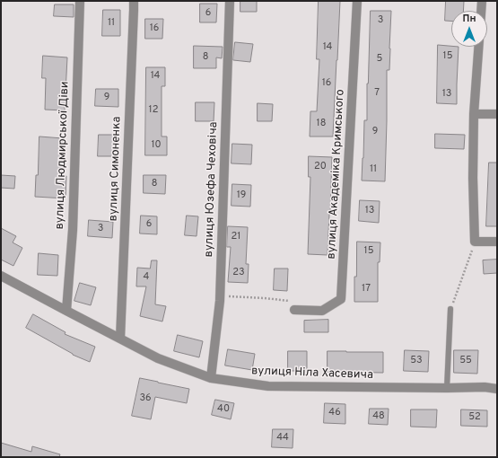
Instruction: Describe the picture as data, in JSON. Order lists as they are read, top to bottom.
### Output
{
  "streets": {
    "street": [
      "вулиця Людмирської Діви",
      "вулиця Симоненка",
      "вулиця Академіка Кримського",
      "вулиця Юзефа Чеховіча",
      "вулиця Ніла Хасевича"
    ]
  },
  "crossings": [
    ["вулиця Людмирської Діви", "вулиця Ніла Хасевича"],
    ["вулиця Симоненка", "вулиця Ніла Хасевича"],
    ["вулиця Юзефа Чеховіча", "вулиця Ніла Хасевича"]
  ],
  "house_numbers": [
    "6",
    "3",
    "11",
    "16",
    "14",
    "15",
    "8",
    "5",
    "14",
    "16",
    "7",
    "13",
    "9",
    "12",
    "18",
    "9",
    "10",
    "20",
    "11",
    "8",
    "19",
    "13",
    "6",
    "3",
    "21",
    "15",
    "23",
    "4",
    "17",
    "53",
    "55",
    "36",
    "40",
    "46",
    "48",
    "52",
    "44"
  ],
  "north": "top"
}
